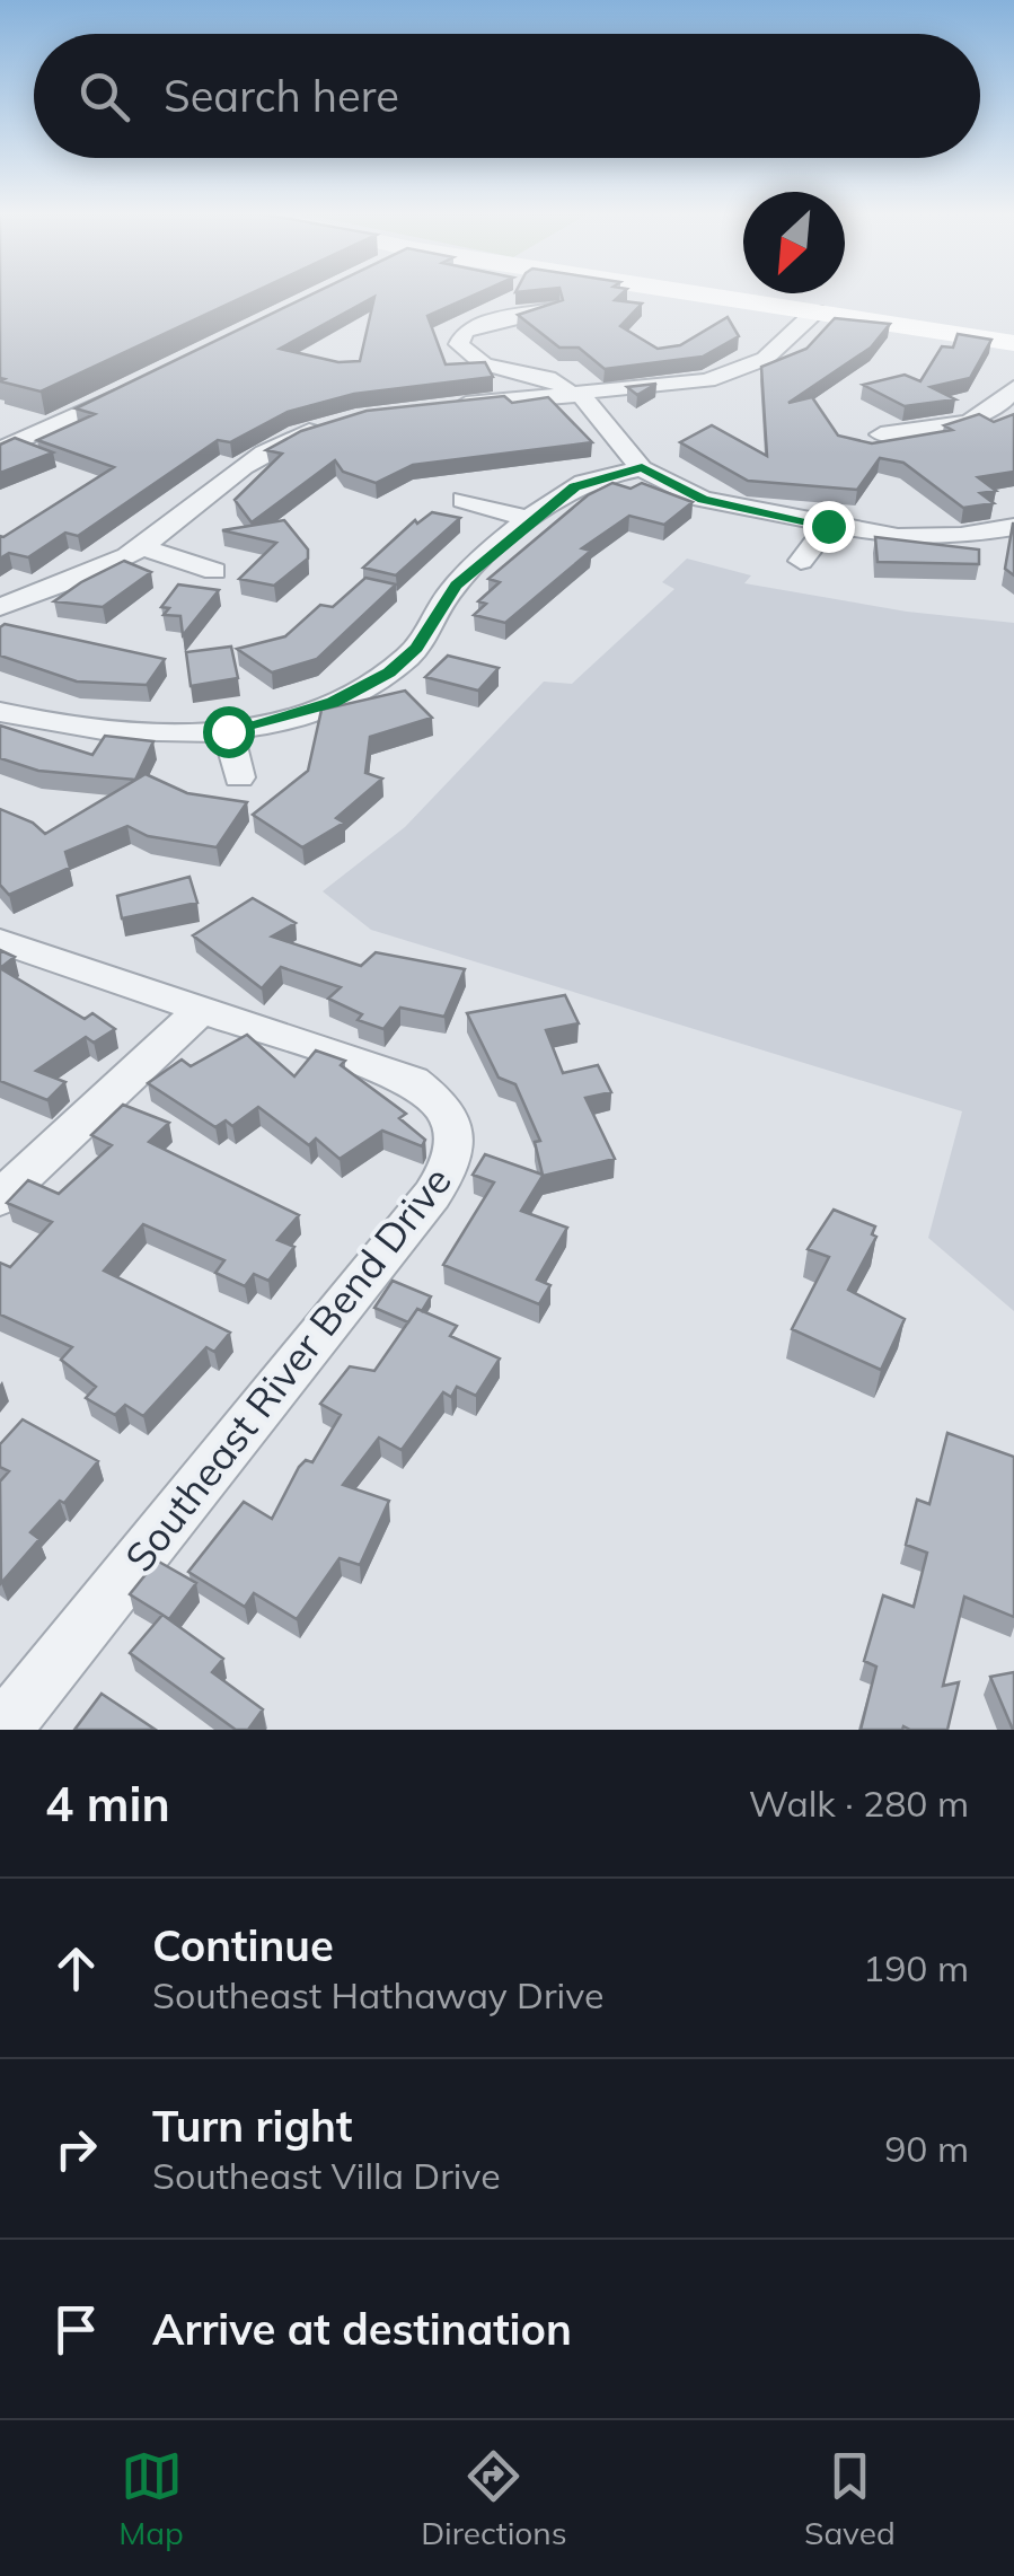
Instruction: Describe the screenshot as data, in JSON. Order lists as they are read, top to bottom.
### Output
{
  "streets": {
    "street": ["Southeast River Bend Drive"]
  },
  "north": "bottom left",
  "page": {
    "search": "Search here",
    "heading": ["4 min", "Walk · 280 m"],
    "list": [
      ["Continue", "Southeast Hathaway Drive", "190 m"],
      ["Turn right", "Southeast Villa Drive", "90 m"],
      "Arrive at destination"
    ],
    "nav": ["Map", "Directions", "Saved"]
  }
}
